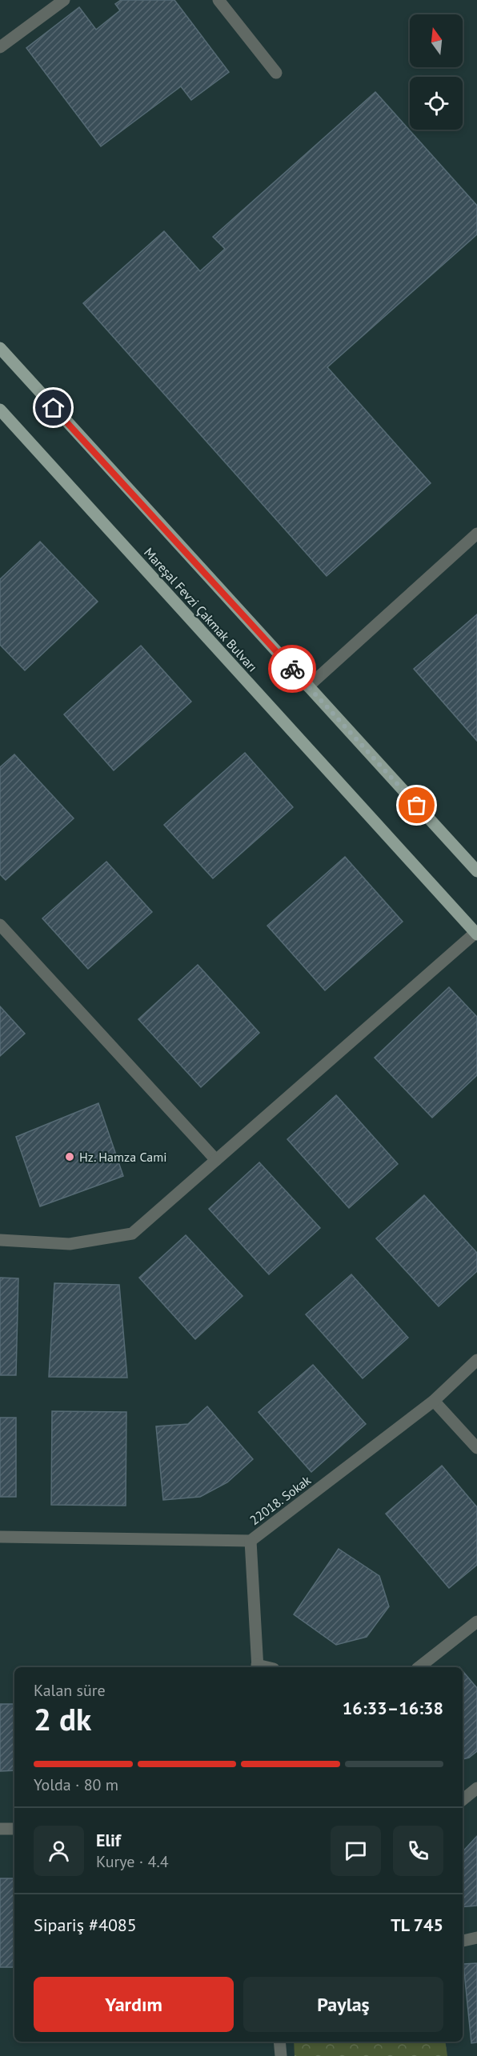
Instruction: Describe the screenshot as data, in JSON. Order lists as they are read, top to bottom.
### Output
{
  "streets": {
    "main road": ["Mareşal Fevzi Çakmak Bulvarı"],
    "street": ["22018. Sokak"]
  },
  "places": ["Hz. Hamza Cami"],
  "north": "top",
  "page": {
    "heading": ["2 dk", "Kalan süre", "16:33–16:38"],
    "panel": [
      "Elif",
      "Kurye · 4.4",
      "Sipariş #4085",
      "TL 745"
    ],
    "bar": "Yolda · 80 m",
    "buttons": ["Yardım", "Paylaş"]
  }
}
